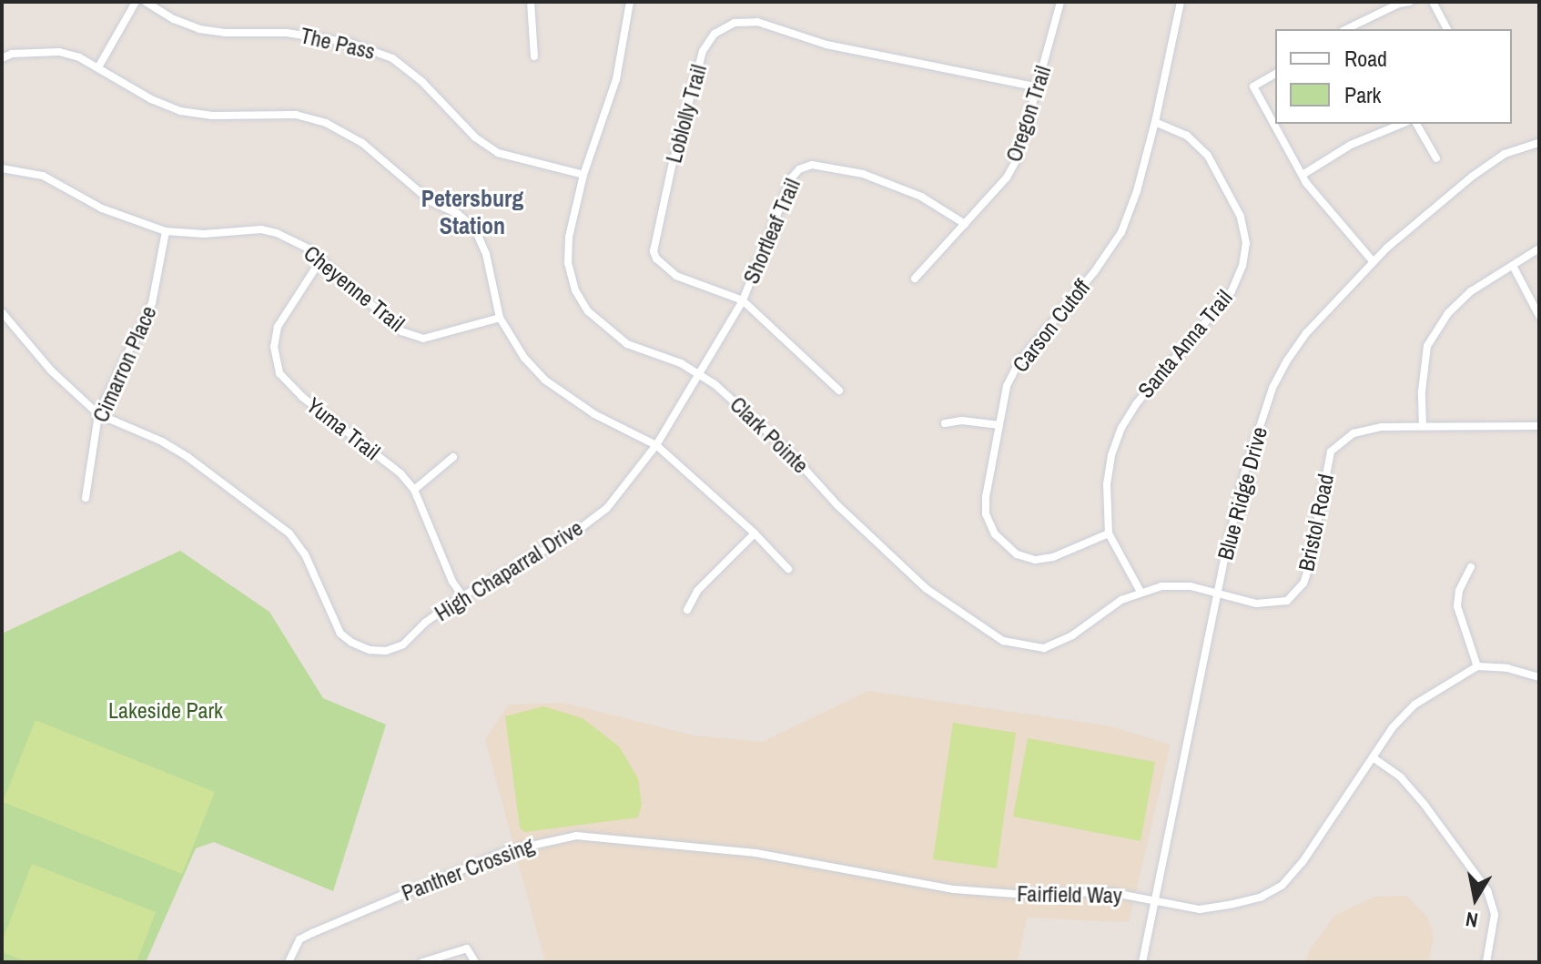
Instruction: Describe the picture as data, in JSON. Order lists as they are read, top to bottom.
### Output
{
  "streets": {
    "street": [
      "The Pass",
      "Loblolly Trail",
      "Oregon Trail",
      "Shortleaf Trail",
      "Cheyenne Trail",
      "Carson Cutoff",
      "Santa Anna Trail",
      "Cimarron Place",
      "Yuma Trail",
      "Clark Pointe",
      "Blue Ridge Drive",
      "Bristol Road",
      "High Chaparral Drive",
      "Panther Crossing",
      "Fairfield Way"
    ]
  },
  "crossings": [
    ["The Pass", "Clark Pointe"],
    ["Loblolly Trail", "Oregon Trail"],
    ["Loblolly Trail", "Shortleaf Trail"],
    ["Oregon Trail", "Shortleaf Trail"],
    ["Shortleaf Trail", "Clark Pointe"],
    ["Shortleaf Trail", "High Chaparral Drive"],
    ["Cheyenne Trail", "Cimarron Place"],
    ["Cheyenne Trail", "Yuma Trail"],
    ["Carson Cutoff", "Santa Anna Trail"],
    ["Santa Anna Trail", "Clark Pointe"],
    ["Cimarron Place", "High Chaparral Drive"],
    ["Yuma Trail", "High Chaparral Drive"],
    ["Clark Pointe", "Blue Ridge Drive"],
    ["Clark Pointe", "Bristol Road"],
    ["Clark Pointe", "High Chaparral Drive"],
    ["Blue Ridge Drive", "Bristol Road"],
    ["Blue Ridge Drive", "Fairfield Way"],
    ["Panther Crossing", "Fairfield Way"]
  ],
  "districts": ["Petersburg Station"],
  "parks": ["Lakeside Park"],
  "legend": ["Road", "Park"],
  "north": "bottom"
}
